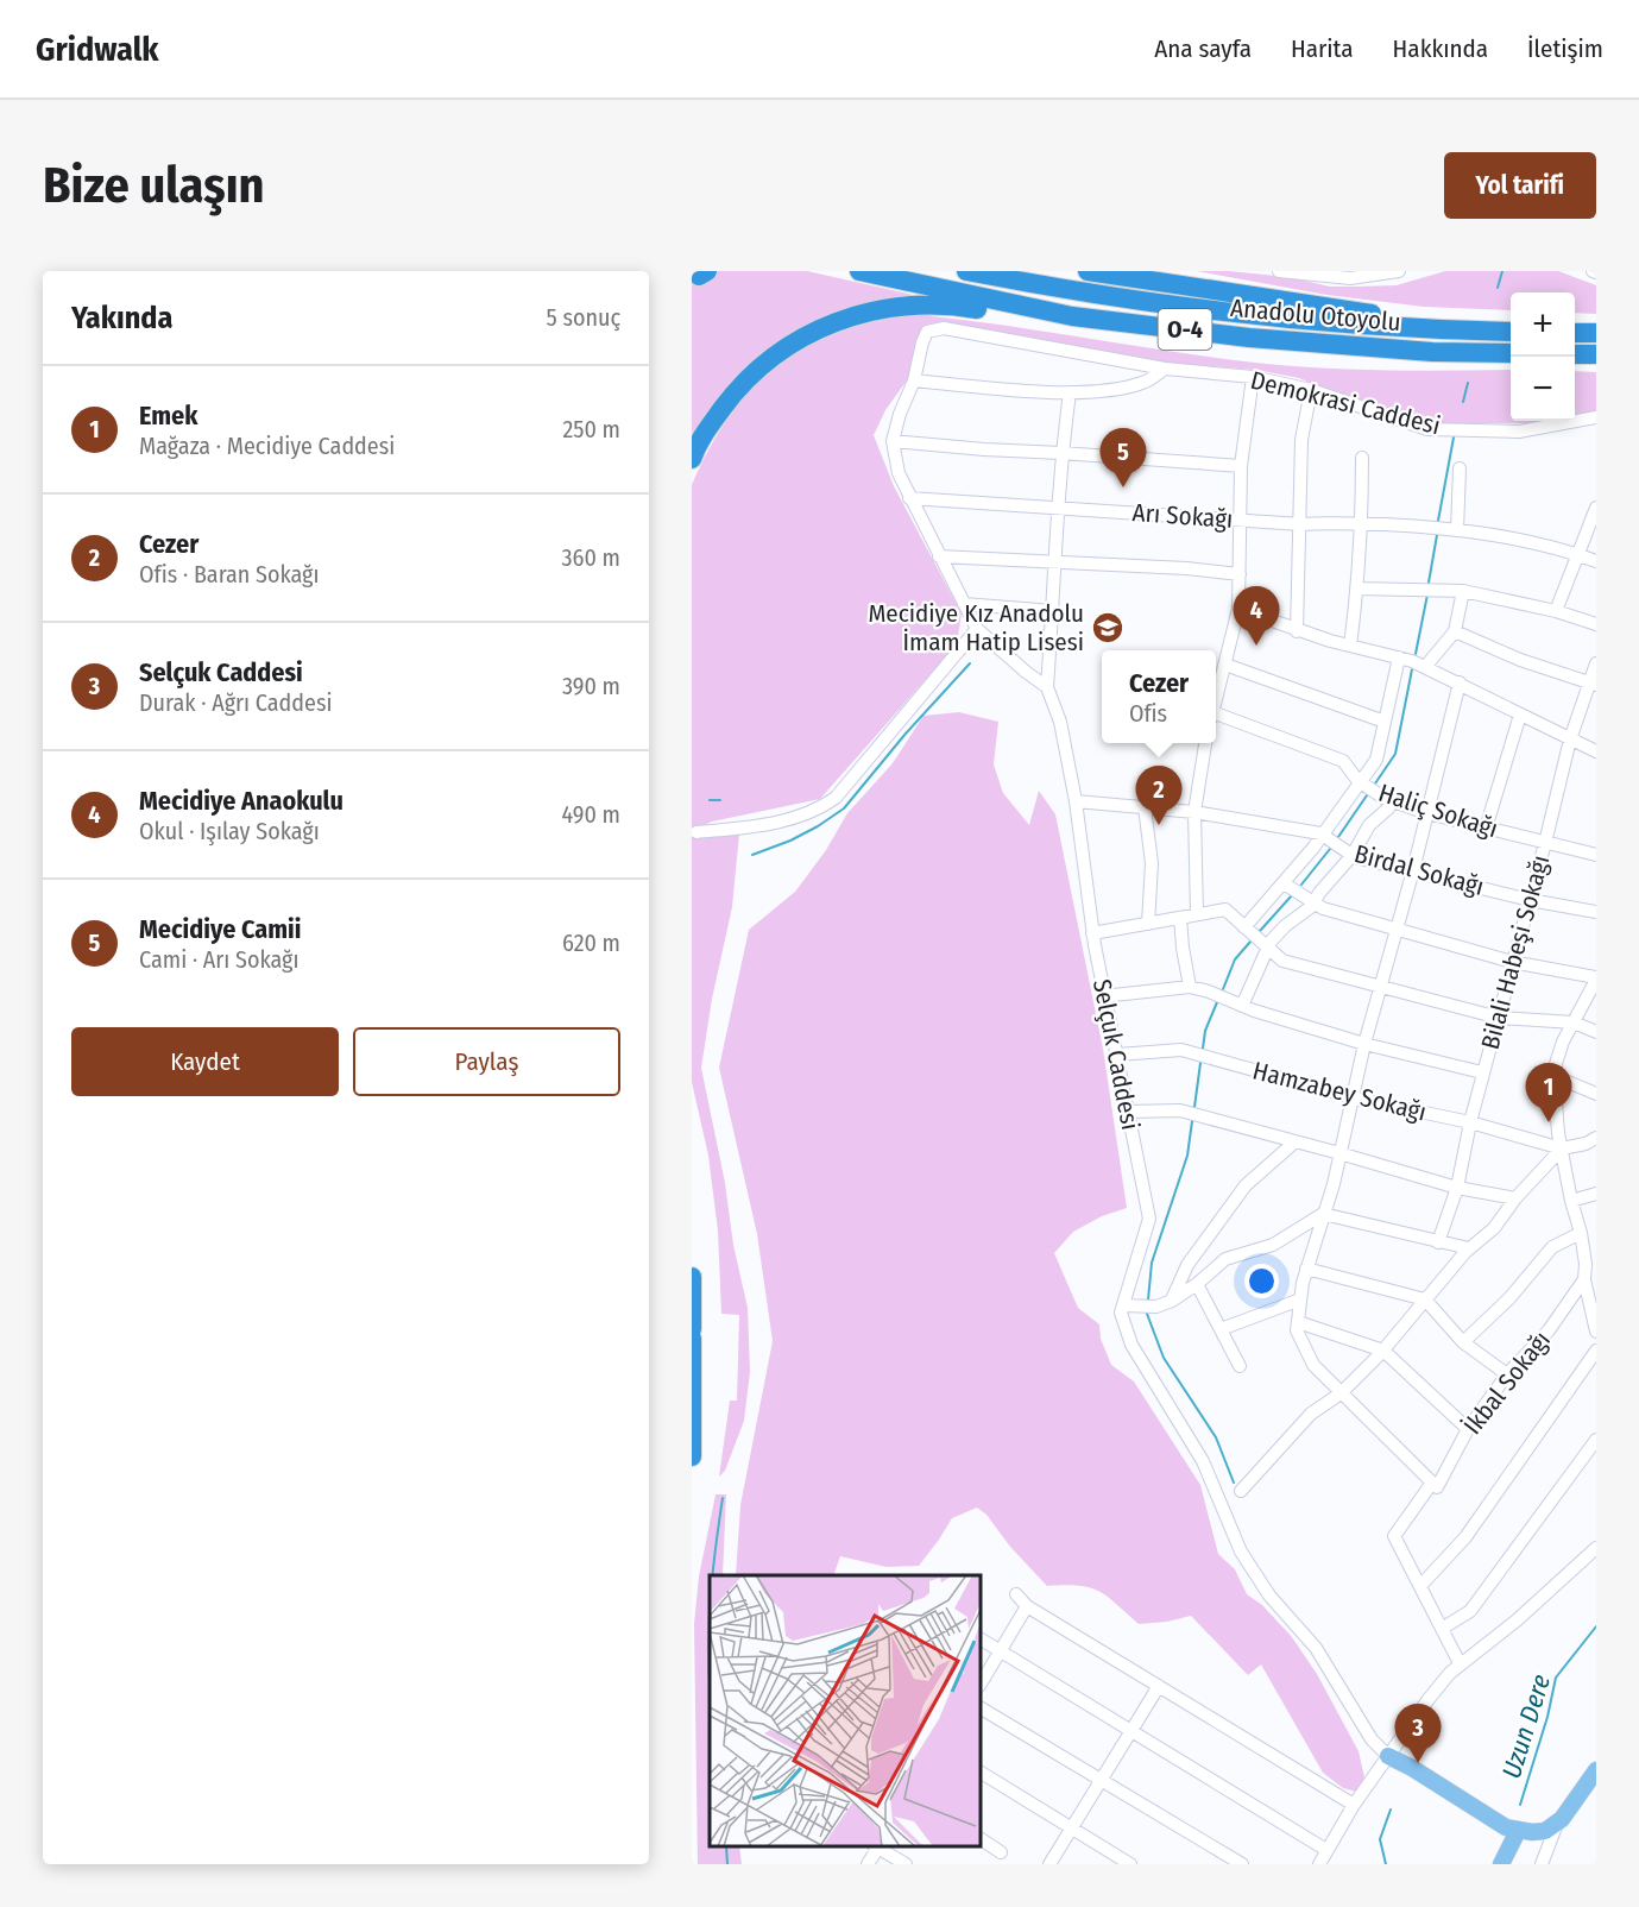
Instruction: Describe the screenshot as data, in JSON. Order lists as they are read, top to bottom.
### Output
{
  "streets": {
    "highway": ["Anadolu Otoyolu", "O-4"],
    "street": [
      "Demokrasi Caddesi",
      "Arı Sokağı",
      "Haliç Sokağı",
      "Birdal Sokağı",
      "Bilali Habeşi Sokağı",
      "Selçuk Caddesi",
      "Hamzabey Sokağı",
      "İkbal Sokağı"
    ]
  },
  "crossings": [
    ["Haliç Sokağı", "Bilali Habeşi Sokağı"],
    ["Birdal Sokağı", "Bilali Habeşi Sokağı"],
    ["Birdal Sokağı", "Selçuk Caddesi"],
    ["Bilali Habeşi Sokağı", "Hamzabey Sokağı"],
    ["Selçuk Caddesi", "Hamzabey Sokağı"]
  ],
  "water": ["Uzun Dere"],
  "places": {
    "school or university": ["Mecidiye Kız Anadolu İmam Hatip Lisesi"]
  },
  "page": {
    "header": "Gridwalk",
    "nav": [
      "Ana sayfa",
      "Harita",
      "Hakkında",
      "İletişim"
    ],
    "buttons": [
      "Yol tarifi",
      ["Kaydet", "Paylaş"]
    ],
    "title": "Bize ulaşın",
    "heading": ["Yakında", "5 sonuç"],
    "map_buttons": ["+", "−"],
    "list": [
      {
        "mark": "1",
        "name": "Emek",
        "note": "Mağaza · Mecidiye Caddesi",
        "value": "250 m"
      },
      {
        "mark": "2",
        "name": "Cezer",
        "note": "Ofis · Baran Sokağı",
        "value": "360 m"
      },
      {
        "mark": "3",
        "name": "Selçuk Caddesi",
        "note": "Durak · Ağrı Caddesi",
        "value": "390 m"
      },
      {
        "mark": "4",
        "name": "Mecidiye Anaokulu",
        "note": "Okul · Işılay Sokağı",
        "value": "490 m"
      },
      {
        "mark": "5",
        "name": "Mecidiye Camii",
        "note": "Cami · Arı Sokağı",
        "value": "620 m"
      }
    ],
    "pins": [
      "5",
      "4",
      "2",
      "1",
      "3"
    ],
    "popup": ["Cezer", "Ofis"]
  }
}
